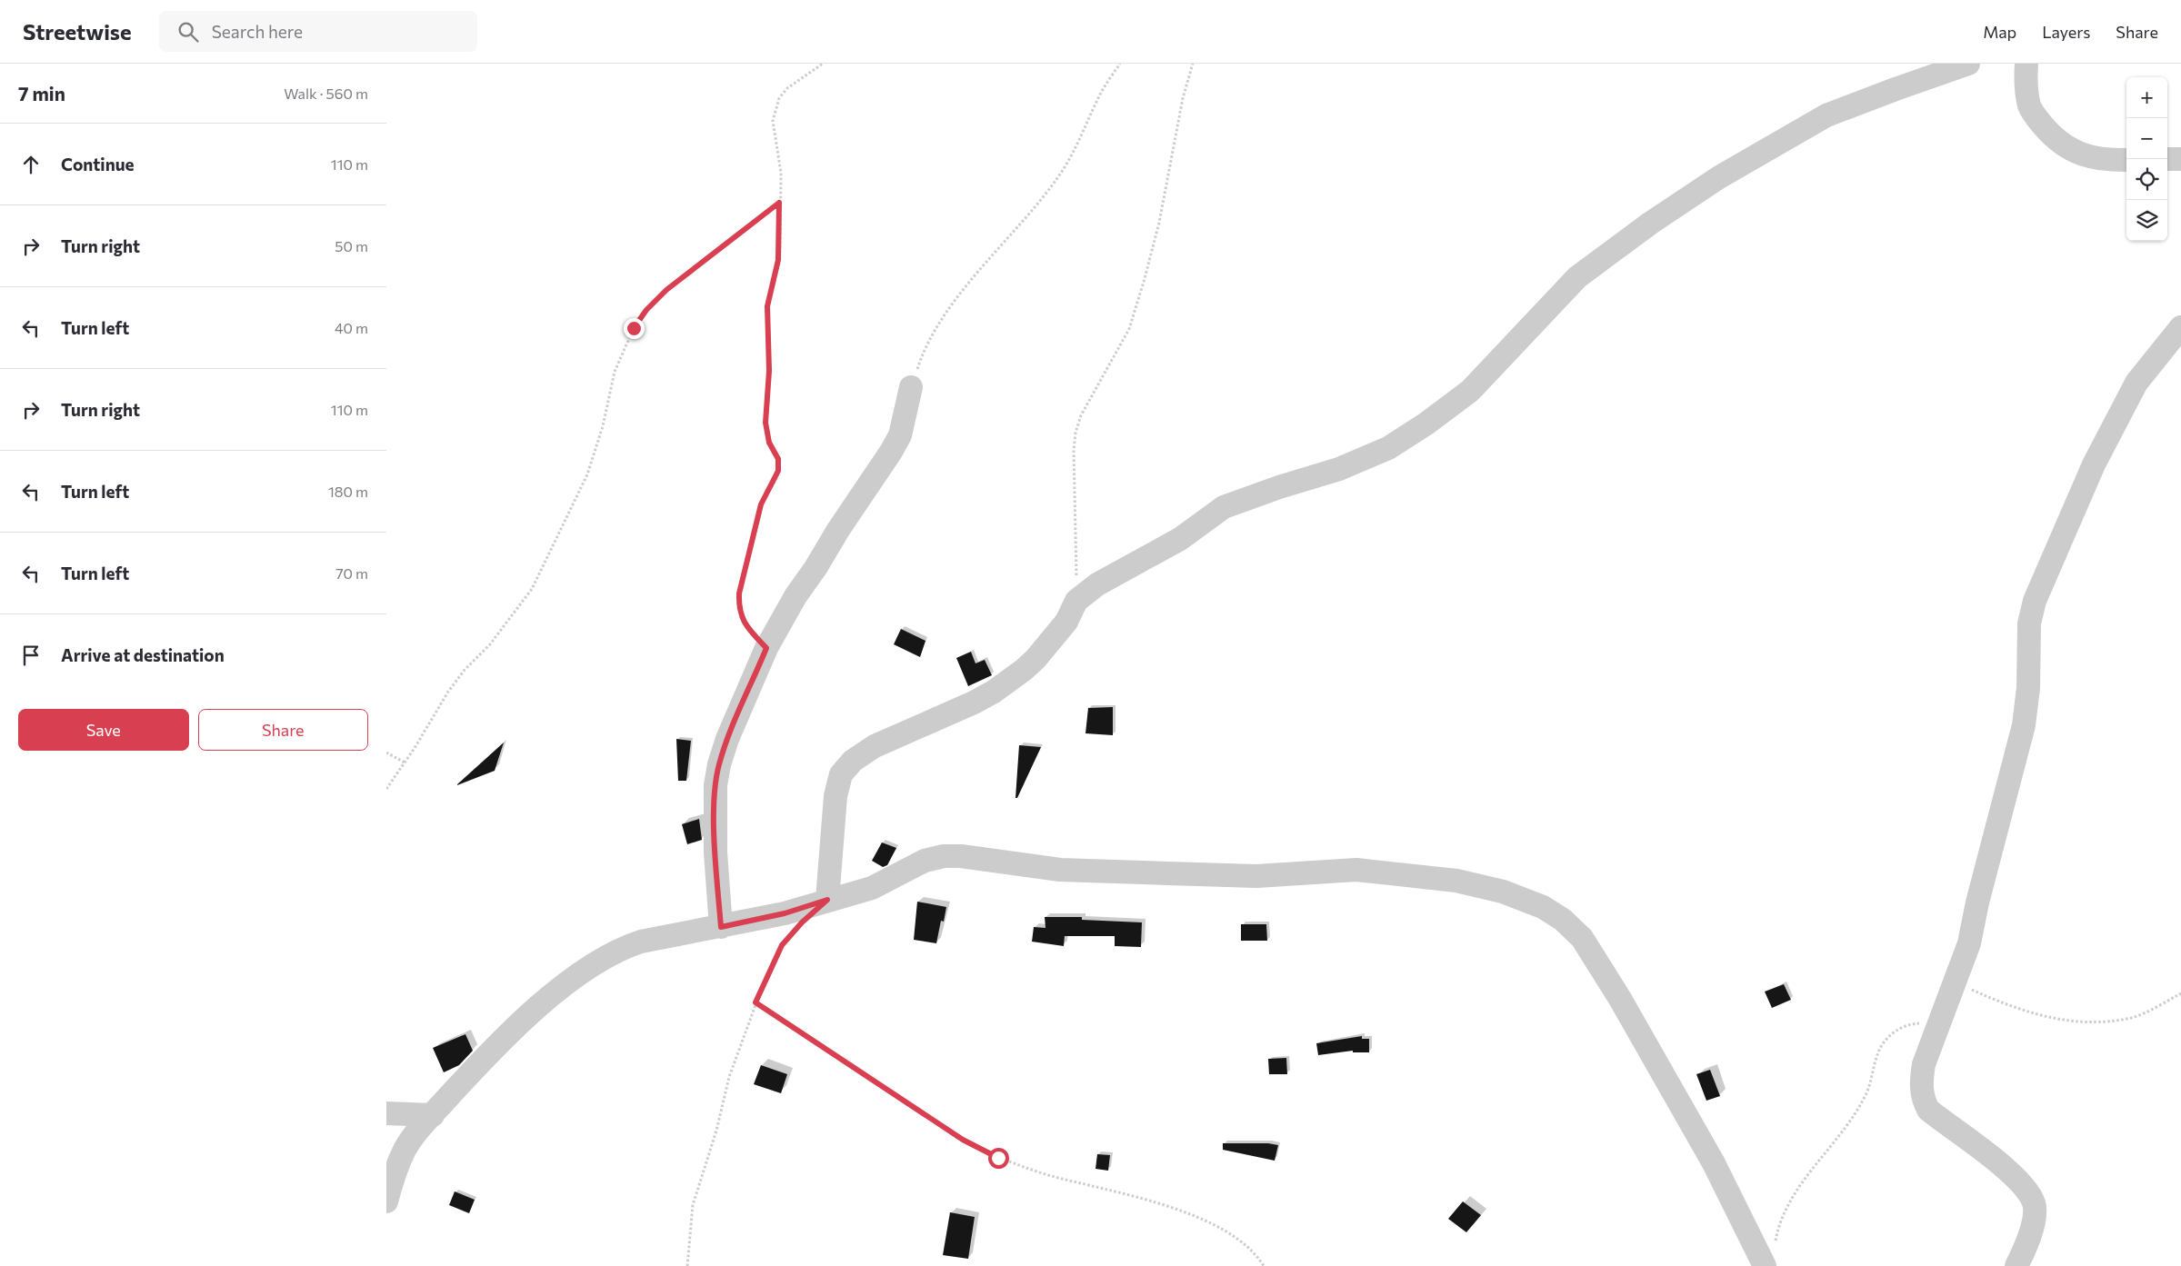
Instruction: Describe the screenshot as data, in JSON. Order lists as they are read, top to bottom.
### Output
{
  "page": {
    "header": "Streetwise",
    "search": "Search here",
    "nav": ["Map", "Layers", "Share"],
    "heading": ["7 min", "Walk · 560 m"],
    "map_buttons": ["+", "−"],
    "list": [
      ["Continue", "110 m"],
      ["Turn right", "50 m"],
      ["Turn left", "40 m"],
      ["Turn right", "110 m"],
      ["Turn left", "180 m"],
      ["Turn left", "70 m"],
      "Arrive at destination"
    ],
    "buttons": ["Save", "Share"]
  }
}
